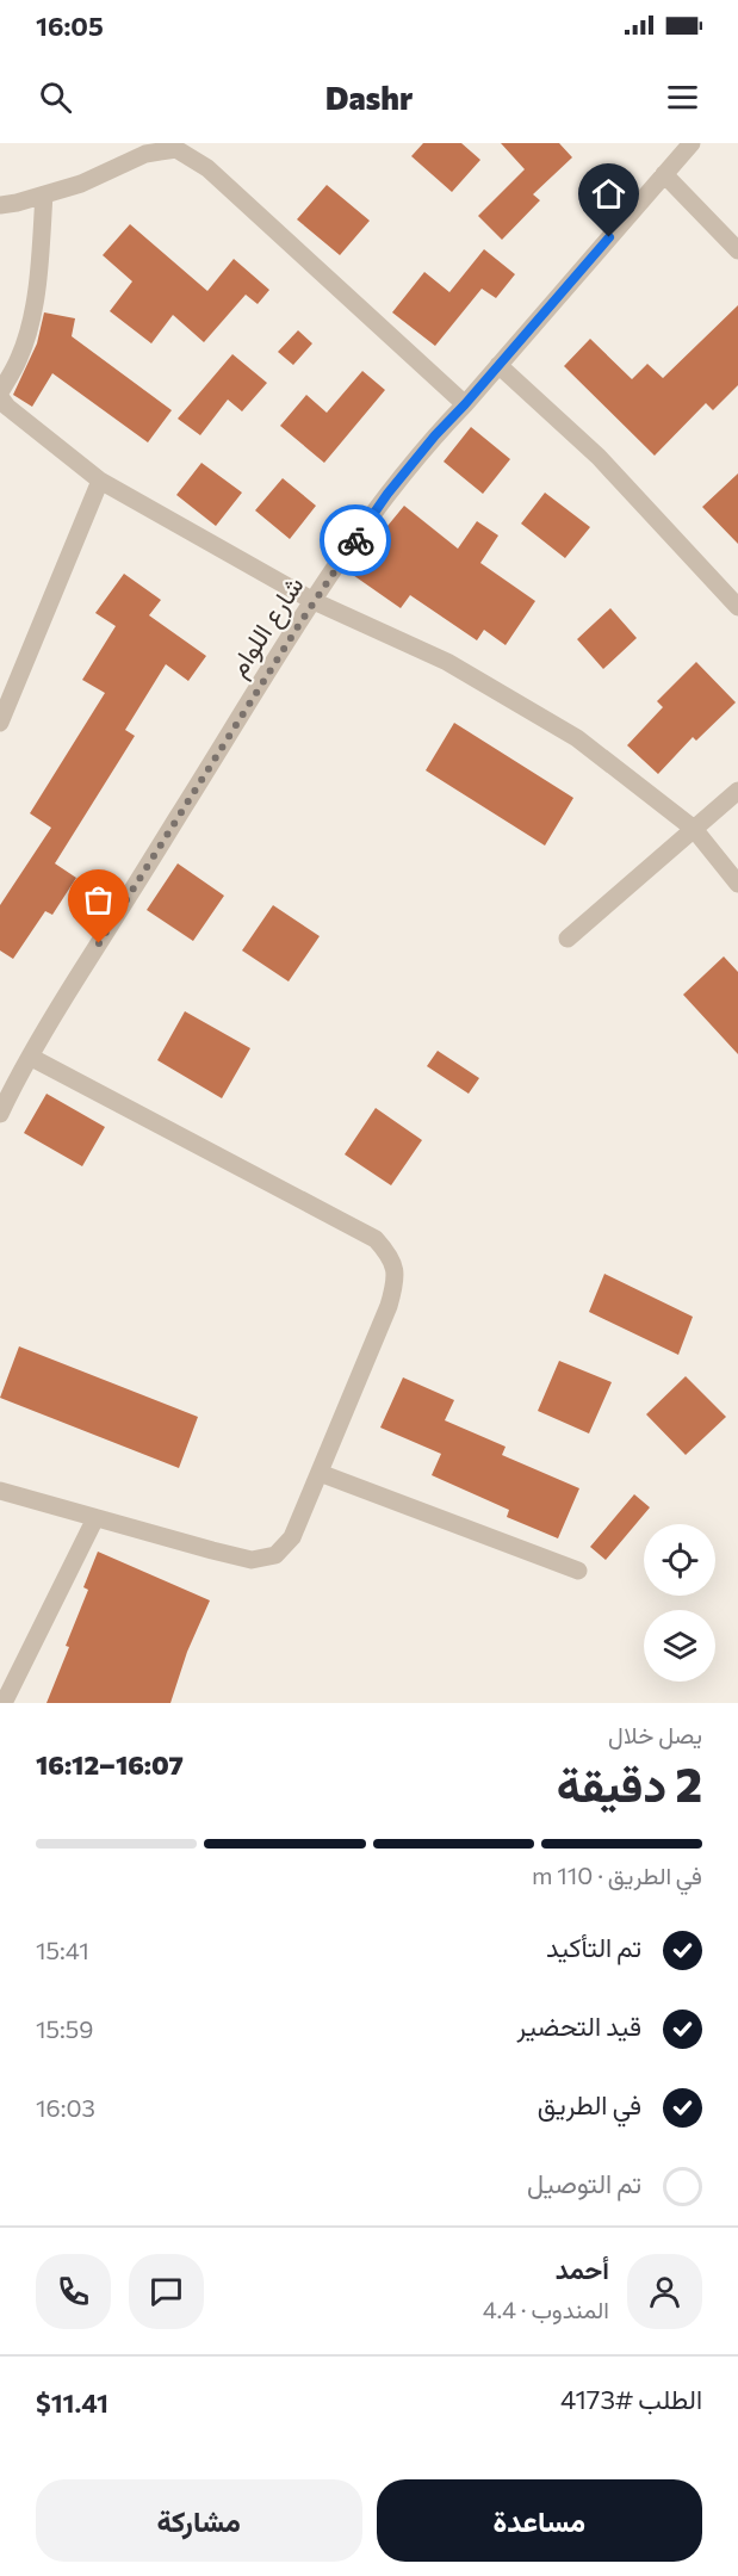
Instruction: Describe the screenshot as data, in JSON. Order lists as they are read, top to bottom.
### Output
{
  "streets": {
    "street": ["شارع اللوام"]
  },
  "page": {
    "status": "16:05",
    "header": "Dashr",
    "heading": ["2 دقيقة", "يصل خلال", "16:07–16:12"],
    "panel": [
      "أحمد",
      "المندوب · 4.4",
      "الطلب #4173",
      "$11.41"
    ],
    "bar": "في الطريق · 110 m",
    "list": [
      ["تم التأكيد", "15:41"],
      ["قيد التحضير", "15:59"],
      ["في الطريق", "16:03"],
      "تم التوصيل"
    ],
    "buttons": ["مساعدة", "مشاركة"]
  }
}
